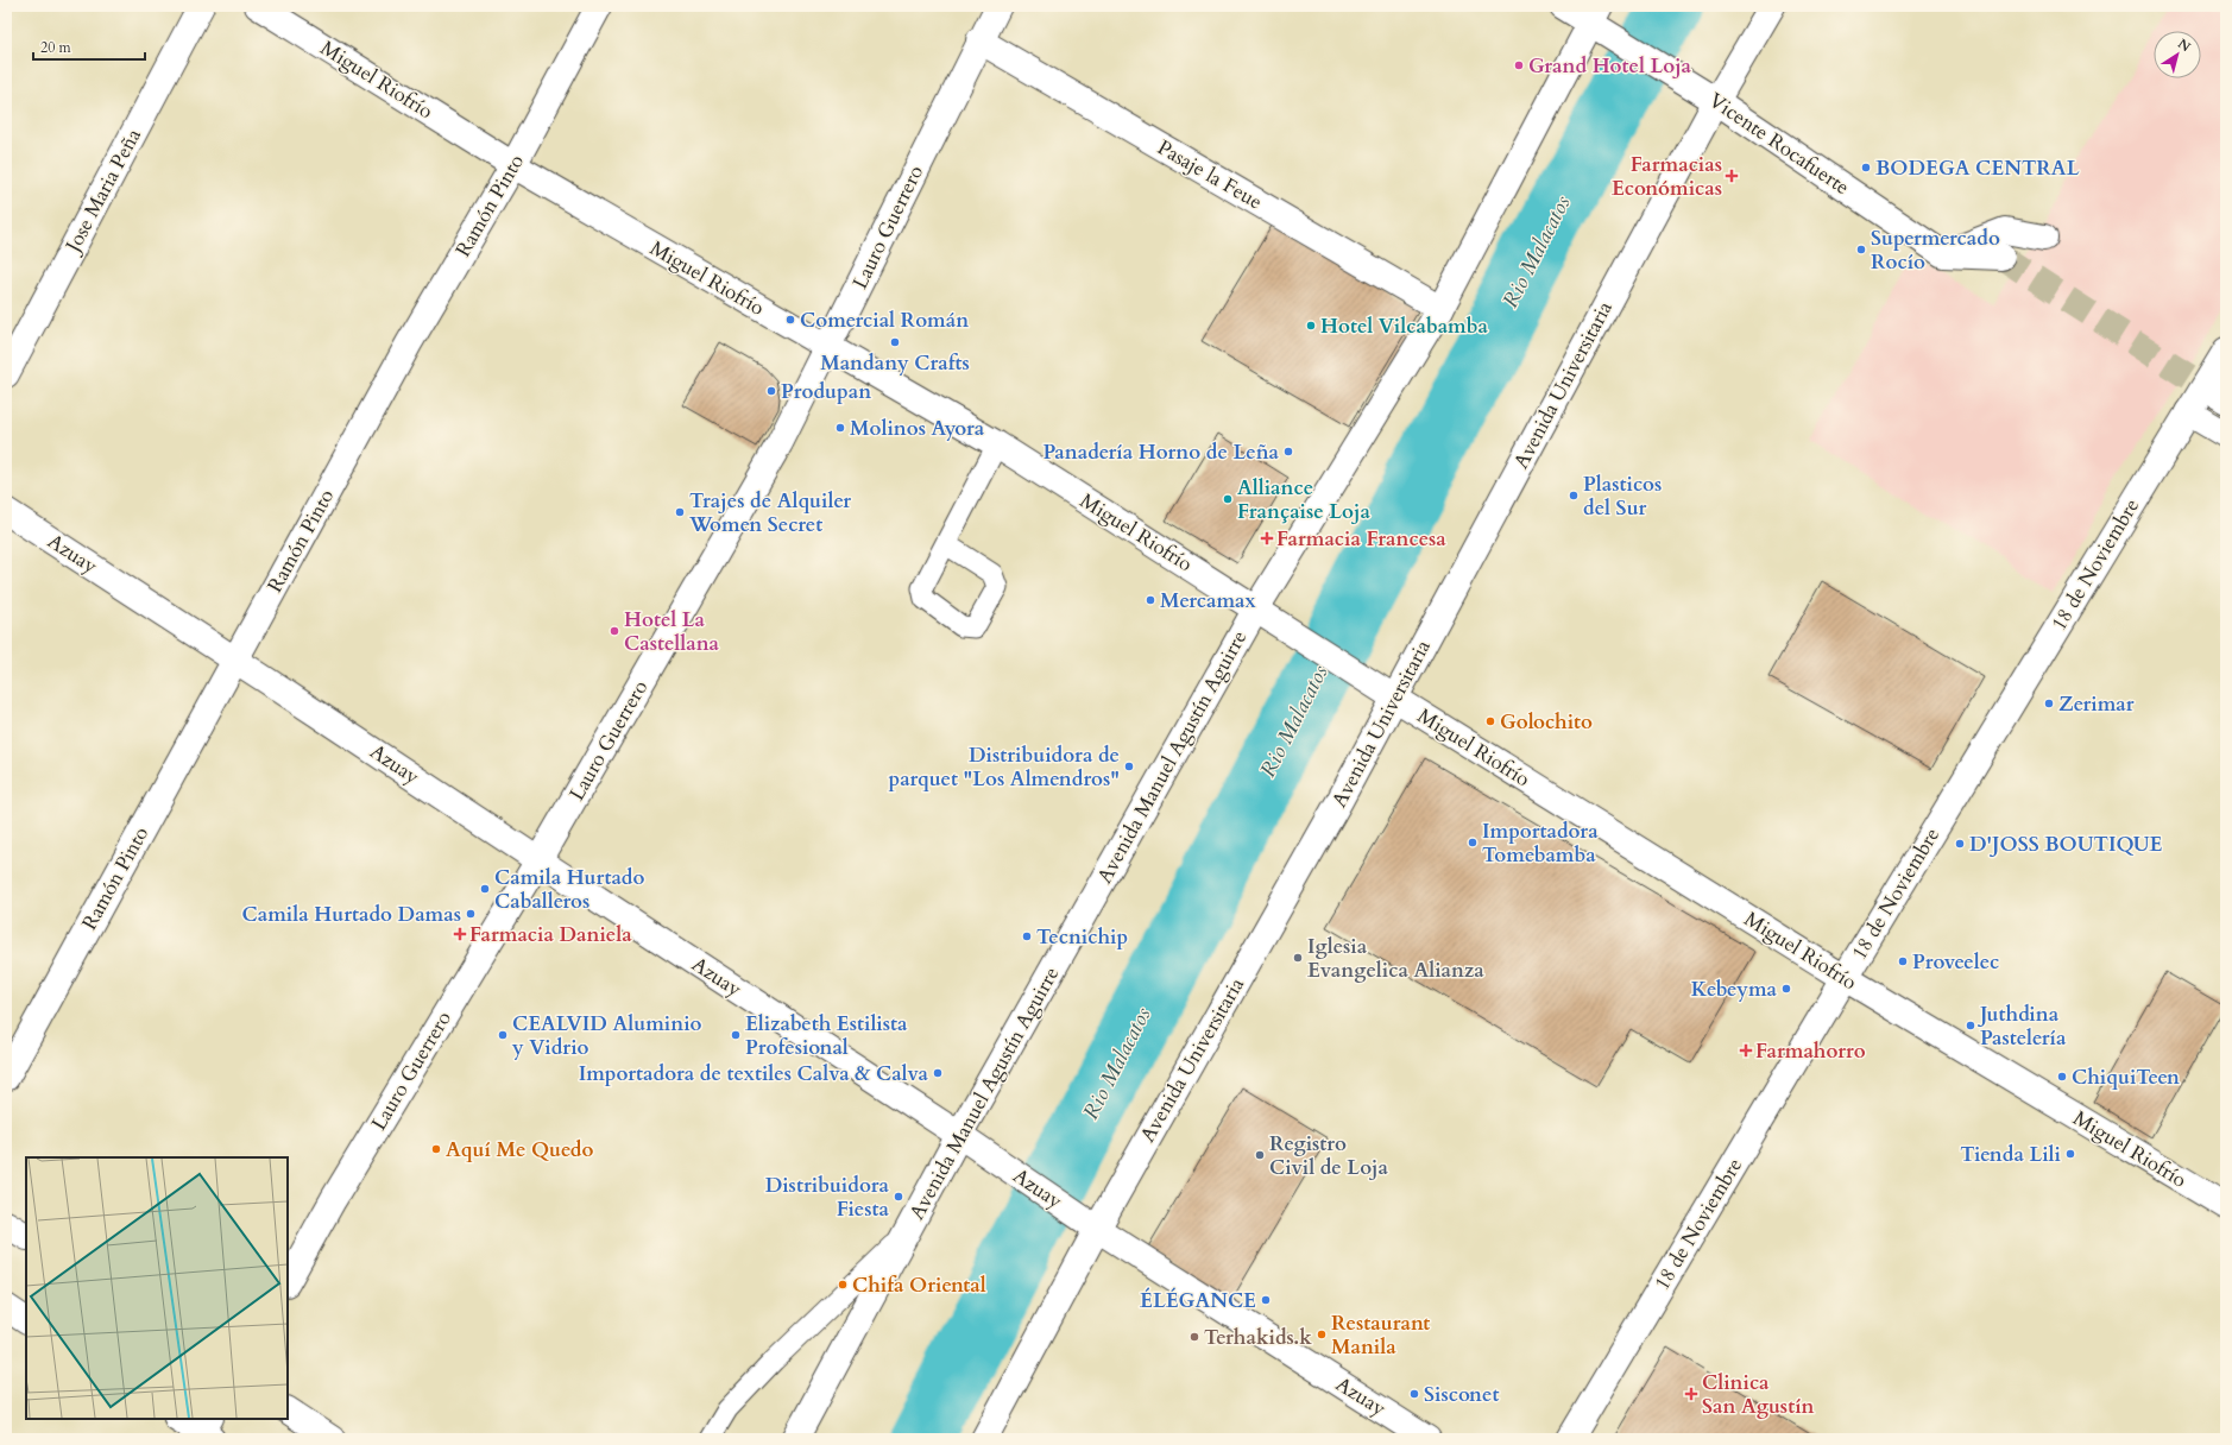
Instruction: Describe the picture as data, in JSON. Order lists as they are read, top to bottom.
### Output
{
  "streets": {
    "street": [
      "Miguel Riofrío",
      "Vicente Rocafuerte",
      "Pasaje la Feue",
      "Jose Maria Peña",
      "Ramón Pinto",
      "Lauro Guerrero",
      "Avenida Universitaria",
      "Azuay",
      "18 de Noviembre",
      "Avenida Manuel Agustín Aguirre"
    ]
  },
  "crossings": [
    ["Miguel Riofrío", "Ramón Pinto"],
    ["Miguel Riofrío", "Lauro Guerrero"],
    ["Miguel Riofrío", "Avenida Universitaria"],
    ["Miguel Riofrío", "18 de Noviembre"],
    ["Miguel Riofrío", "Avenida Manuel Agustín Aguirre"],
    ["Vicente Rocafuerte", "Avenida Universitaria"],
    ["Vicente Rocafuerte", "Avenida Manuel Agustín Aguirre"],
    ["Pasaje la Feue", "Lauro Guerrero"],
    ["Pasaje la Feue", "Avenida Manuel Agustín Aguirre"],
    ["Ramón Pinto", "Azuay"],
    ["Lauro Guerrero", "Azuay"],
    ["Avenida Universitaria", "Azuay"],
    ["Azuay", "Avenida Manuel Agustín Aguirre"]
  ],
  "water": ["Rio Malacatos"],
  "places": {
    "other": [
      "Grand Hotel Loja",
      "BODEGA CENTRAL",
      "Supermercado Rocío",
      "Comercial Román",
      "Hotel Vilcabamba",
      "Mandany Crafts",
      "Produpan",
      "Molinos Ayora",
      "Panadería Horno de Leña",
      "Plasticos del Sur",
      "Alliance Française Loja",
      "Trajes de Alquiler Women Secret",
      "Mercamax",
      "Hotel La Castellana",
      "Zerimar",
      "Golochito",
      "Distribuidora de parquet \"Los Almendros\"",
      "Importadora Tomebamba",
      "D'JOSS BOUTIQUE",
      "Camila Hurtado Caballeros",
      "Camila Hurtado Damas",
      "Tecnichip",
      "Iglesia Evangelica Alianza",
      "Proveelec",
      "Kebeyma",
      "Juthdina Pastelería",
      "CEALVID Aluminio y Vidrio",
      "Elizabeth Estilista Profesional",
      "Importadora de textiles Calva & Calva",
      "ChiquiTeen",
      "Aquí Me Quedo",
      "Tienda Lili",
      "Registro Civil de Loja",
      "Distribuidora Fiesta",
      "Chifa Oriental",
      "ÉLÉGANCE",
      "Restaurant Manila",
      "Terhakids.k",
      "Sisconet"
    ],
    "health": [
      "Farmacias Económicas",
      "Farmacia Francesa",
      "Farmacia Daniela",
      "Farmahorro",
      "Clinica San Agustín"
    ]
  },
  "scale_bar": "20 m",
  "north": "top right"
}
